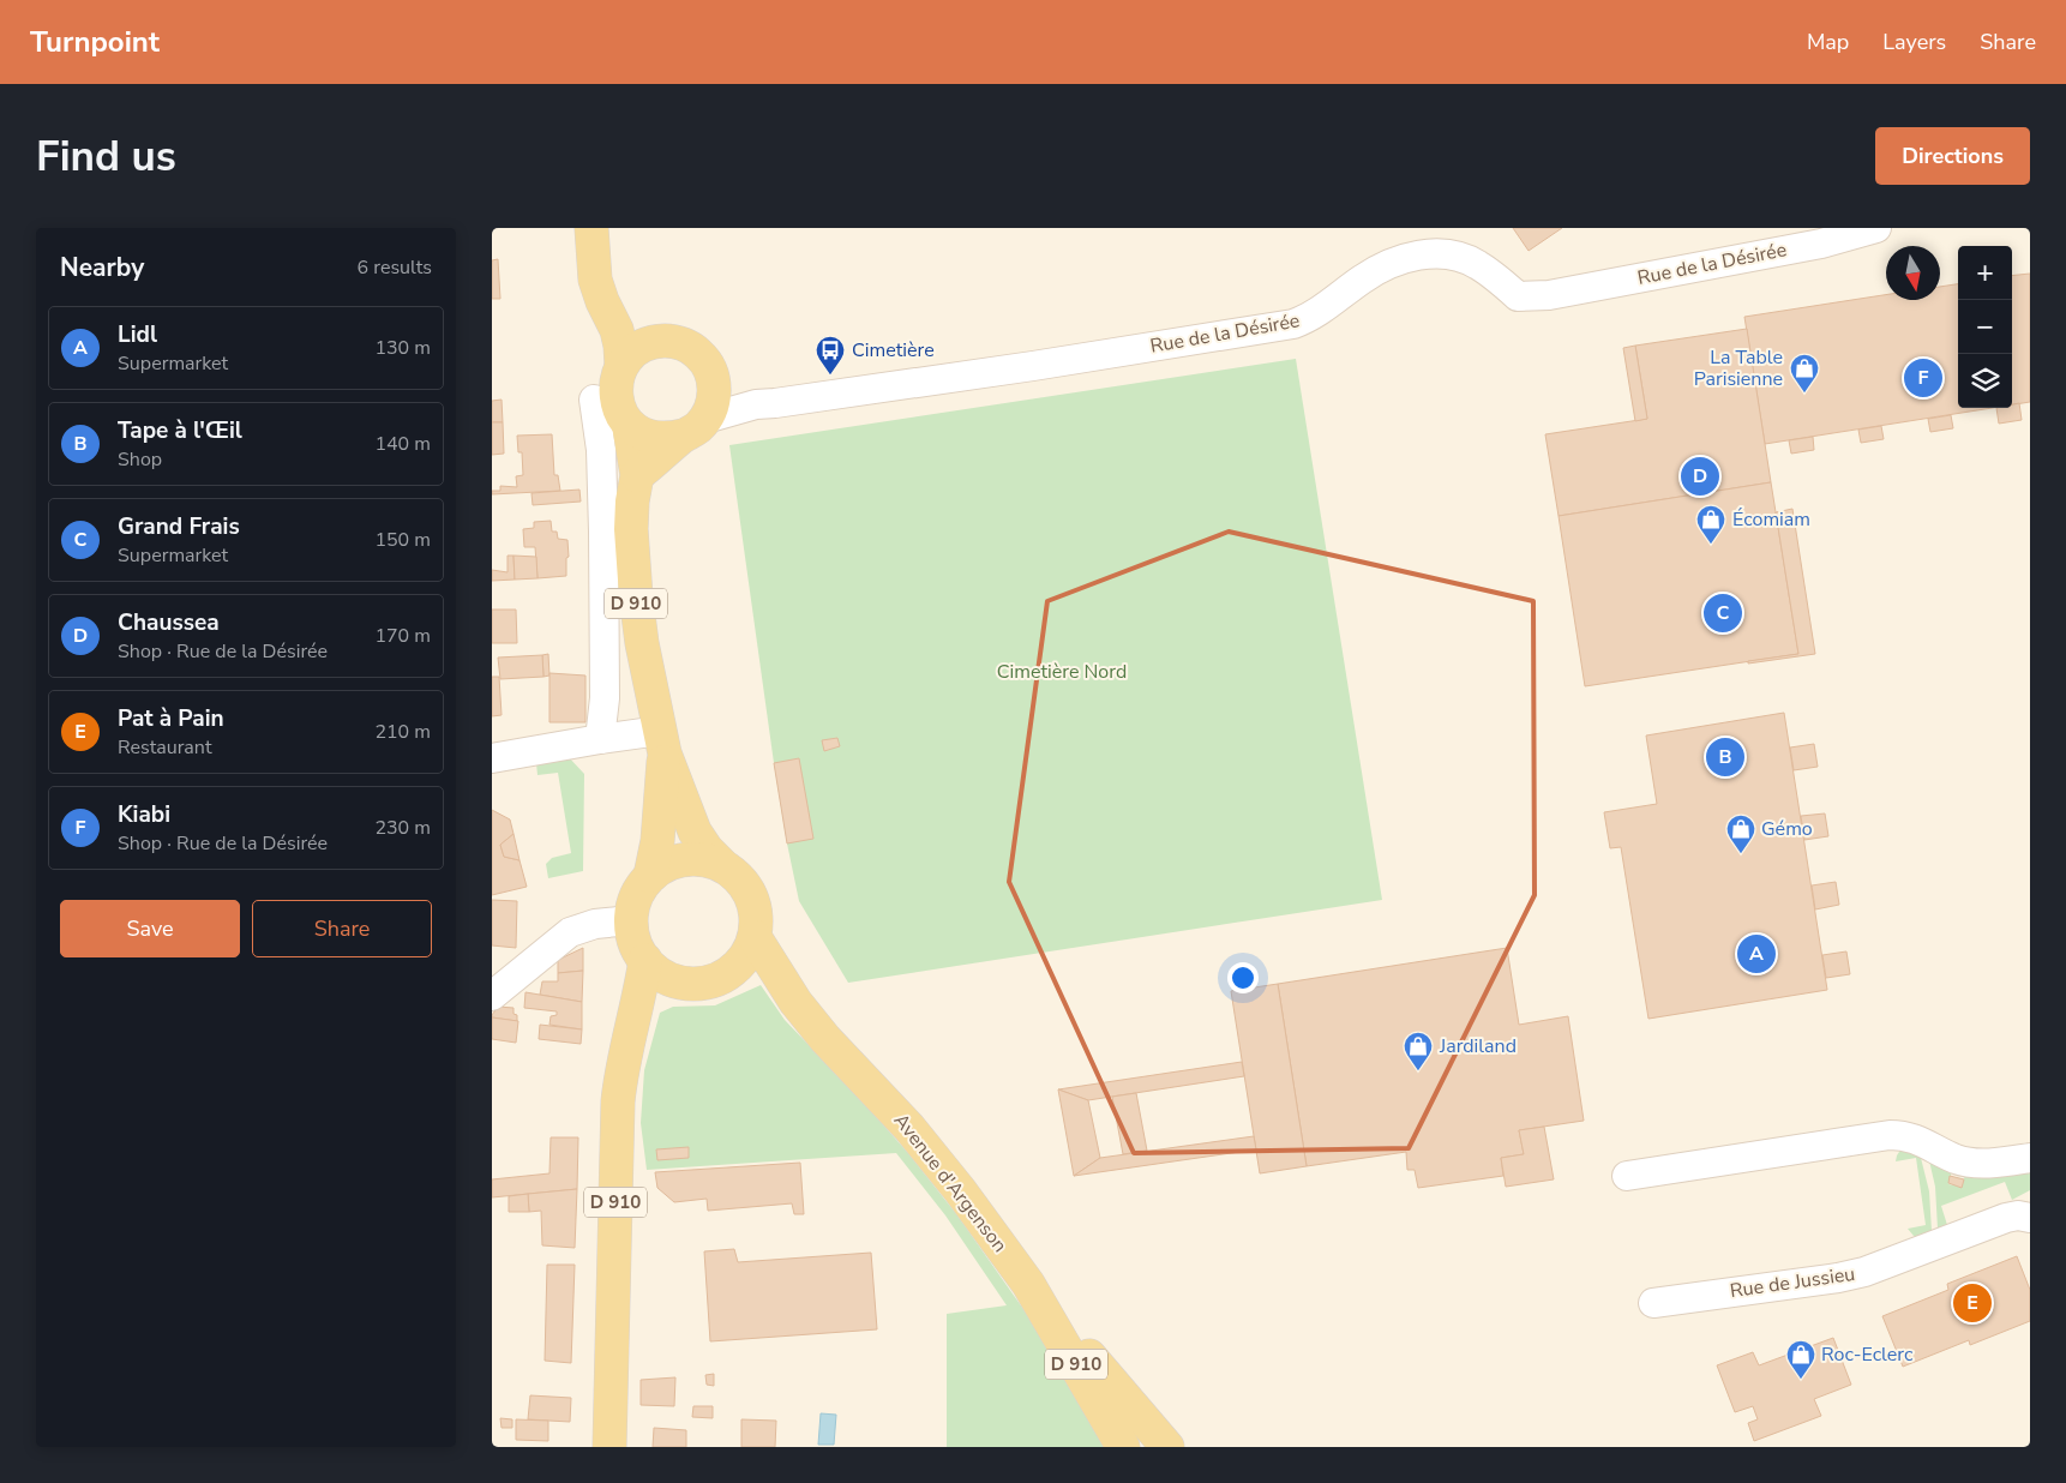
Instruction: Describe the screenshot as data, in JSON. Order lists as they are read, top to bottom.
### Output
{
  "streets": {
    "main road": ["D 910", "Avenue d'Argenson"],
    "street": ["Rue de la Désirée", "Rue de Jussieu"]
  },
  "crossings": [
    ["Rue de la Désirée", "D 910"],
    ["D 910", "Avenue d'Argenson"]
  ],
  "parks": ["Cimetière Nord"],
  "places": {
    "bus stop": ["Cimetière"],
    "shop": [
      "La Table Parisienne",
      "Écomiam",
      "Gémo",
      "Jardiland",
      "Roc-Eclerc"
    ]
  },
  "north": "bottom",
  "page": {
    "header": "Turnpoint",
    "nav": ["Map", "Layers", "Share"],
    "buttons": [
      "Directions",
      ["Save", "Share"]
    ],
    "title": "Find us",
    "heading": ["Nearby", "6 results"],
    "map_buttons": ["+", "−"],
    "list": [
      {
        "mark": "A",
        "name": "Lidl",
        "note": "Supermarket",
        "value": "130 m"
      },
      {
        "mark": "B",
        "name": "Tape à l'Œil",
        "note": "Shop",
        "value": "140 m"
      },
      {
        "mark": "C",
        "name": "Grand Frais",
        "note": "Supermarket",
        "value": "150 m"
      },
      {
        "mark": "D",
        "name": "Chaussea",
        "note": "Shop · Rue de la Désirée",
        "value": "170 m"
      },
      {
        "mark": "E",
        "name": "Pat à Pain",
        "note": "Restaurant",
        "value": "210 m"
      },
      {
        "mark": "F",
        "name": "Kiabi",
        "note": "Shop · Rue de la Désirée",
        "value": "230 m"
      }
    ],
    "pins": [
      "F",
      "D",
      "C",
      "B",
      "A",
      "E"
    ]
  }
}
